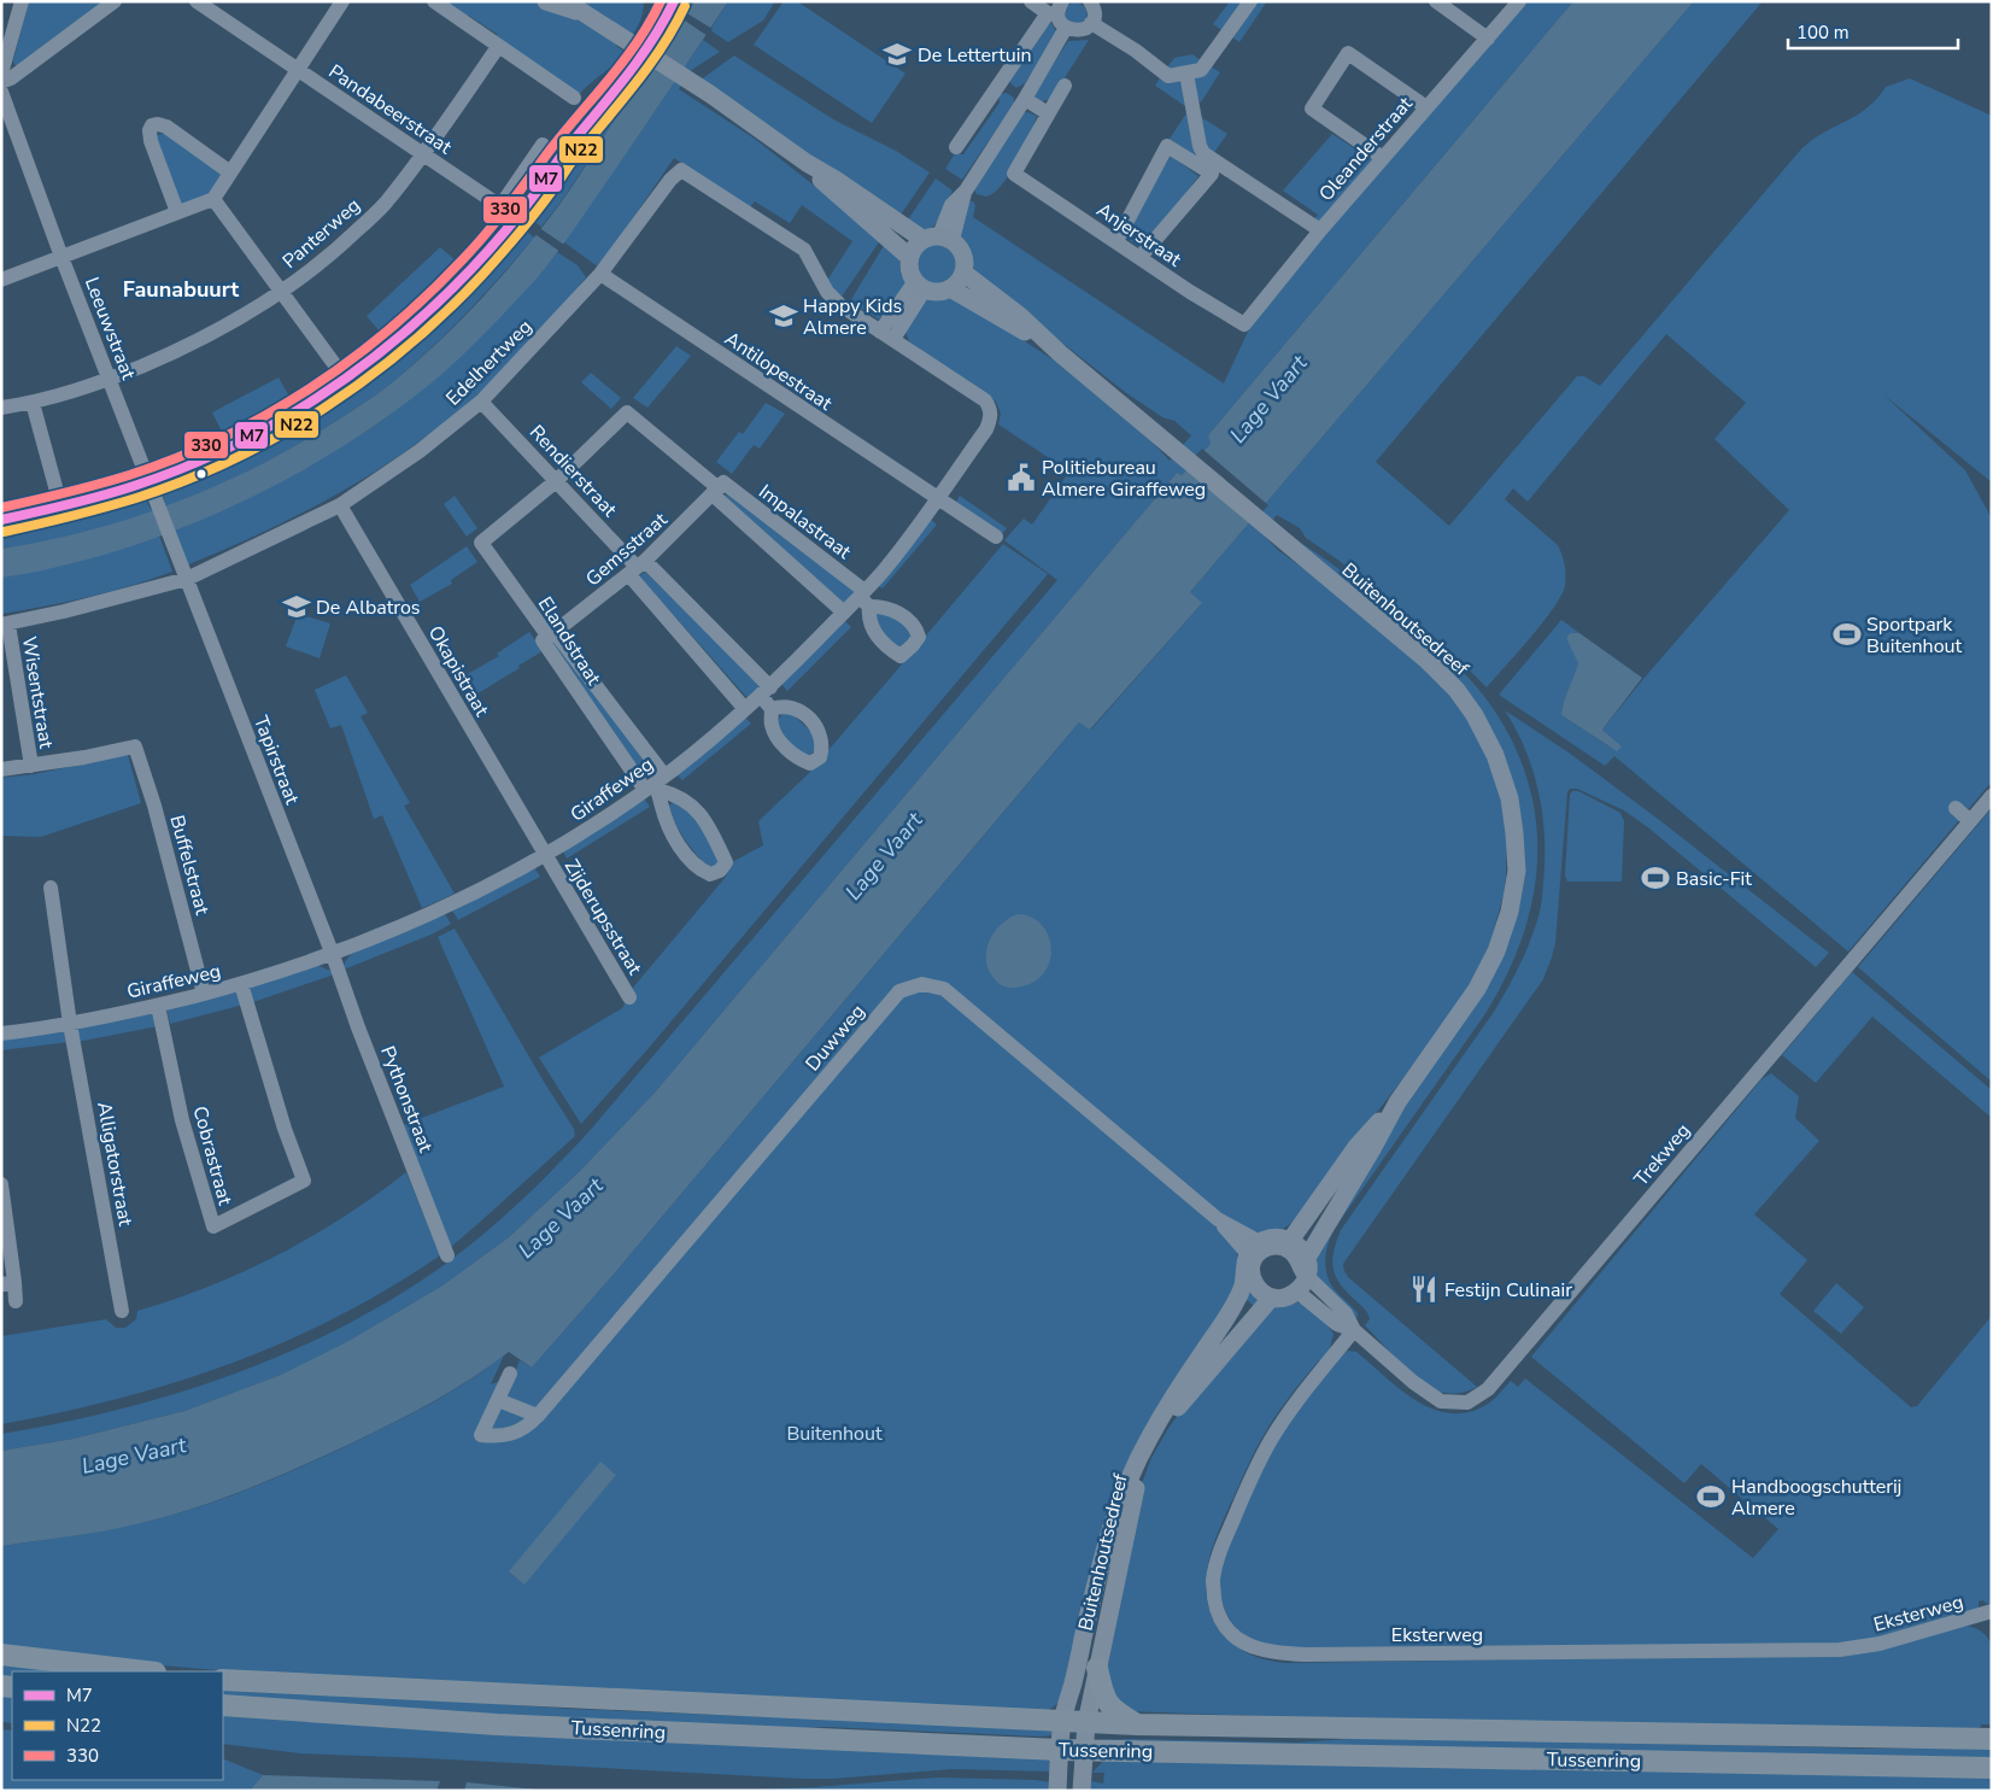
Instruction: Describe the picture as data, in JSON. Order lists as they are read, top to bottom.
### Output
{
  "streets": {
    "highway": ["Tussenring"],
    "main road": ["Buitenhoutsedreef"],
    "street": [
      "Pandabeerstraat",
      "Oleanderstraat",
      "Panterweg",
      "Anjerstraat",
      "Leeuwstraat",
      "Edelhertweg",
      "Antilopestraat",
      "Rendierstraat",
      "Impalastraat",
      "Gemsstraat",
      "Elandstraat",
      "Okapistraat",
      "Wisentstraat",
      "Tapirstraat",
      "Giraffeweg",
      "Buffelstraat",
      "Zijderupsstraat",
      "Duwweg",
      "Pythonstraat",
      "Trekweg",
      "Cobrastraat",
      "Alligatorstraat",
      "Eksterweg"
    ]
  },
  "crossings": [
    ["Pandabeerstraat", "Panterweg"],
    ["Oleanderstraat", "Anjerstraat"],
    ["Panterweg", "Leeuwstraat"],
    ["Leeuwstraat", "Edelhertweg"],
    ["Leeuwstraat", "Tapirstraat"],
    ["Edelhertweg", "Antilopestraat"],
    ["Edelhertweg", "Rendierstraat"],
    ["Edelhertweg", "Okapistraat"],
    ["Edelhertweg", "Wisentstraat"],
    ["Edelhertweg", "Tapirstraat"],
    ["Edelhertweg", "Giraffeweg"],
    ["Antilopestraat", "Giraffeweg"],
    ["Rendierstraat", "Impalastraat"],
    ["Rendierstraat", "Gemsstraat"],
    ["Rendierstraat", "Elandstraat"],
    ["Rendierstraat", "Giraffeweg"],
    ["Impalastraat", "Gemsstraat"],
    ["Impalastraat", "Elandstraat"],
    ["Impalastraat", "Giraffeweg"],
    ["Gemsstraat", "Elandstraat"],
    ["Buitenhoutsedreef", "Duwweg"],
    ["Buitenhoutsedreef", "Trekweg"],
    ["Buitenhoutsedreef", "Tussenring"],
    ["Elandstraat", "Giraffeweg"],
    ["Okapistraat", "Giraffeweg"],
    ["Okapistraat", "Zijderupsstraat"],
    ["Wisentstraat", "Buffelstraat"],
    ["Tapirstraat", "Giraffeweg"],
    ["Tapirstraat", "Pythonstraat"],
    ["Giraffeweg", "Buffelstraat"],
    ["Giraffeweg", "Zijderupsstraat"],
    ["Giraffeweg", "Pythonstraat"],
    ["Giraffeweg", "Cobrastraat"],
    ["Giraffeweg", "Alligatorstraat"],
    ["Duwweg", "Trekweg"],
    ["Trekweg", "Eksterweg"]
  ],
  "districts": ["Faunabuurt"],
  "water": ["Lage Vaart"],
  "parks": ["Buitenhout"],
  "places": {
    "school or university": ["De Lettertuin", "Happy Kids Almere", "De Albatros"],
    "public building": ["Politiebureau Almere Giraffeweg"],
    "sports": ["Sportpark Buitenhout", "Basic-Fit", "Handboogschutterij Almere"],
    "restaurant": ["Festijn Culinair"]
  },
  "lines": ["transit line M7", "transit line 330", "transit line N22"],
  "legend": ["M7", "N22", "330"],
  "scale_bar": "100 m"
}
